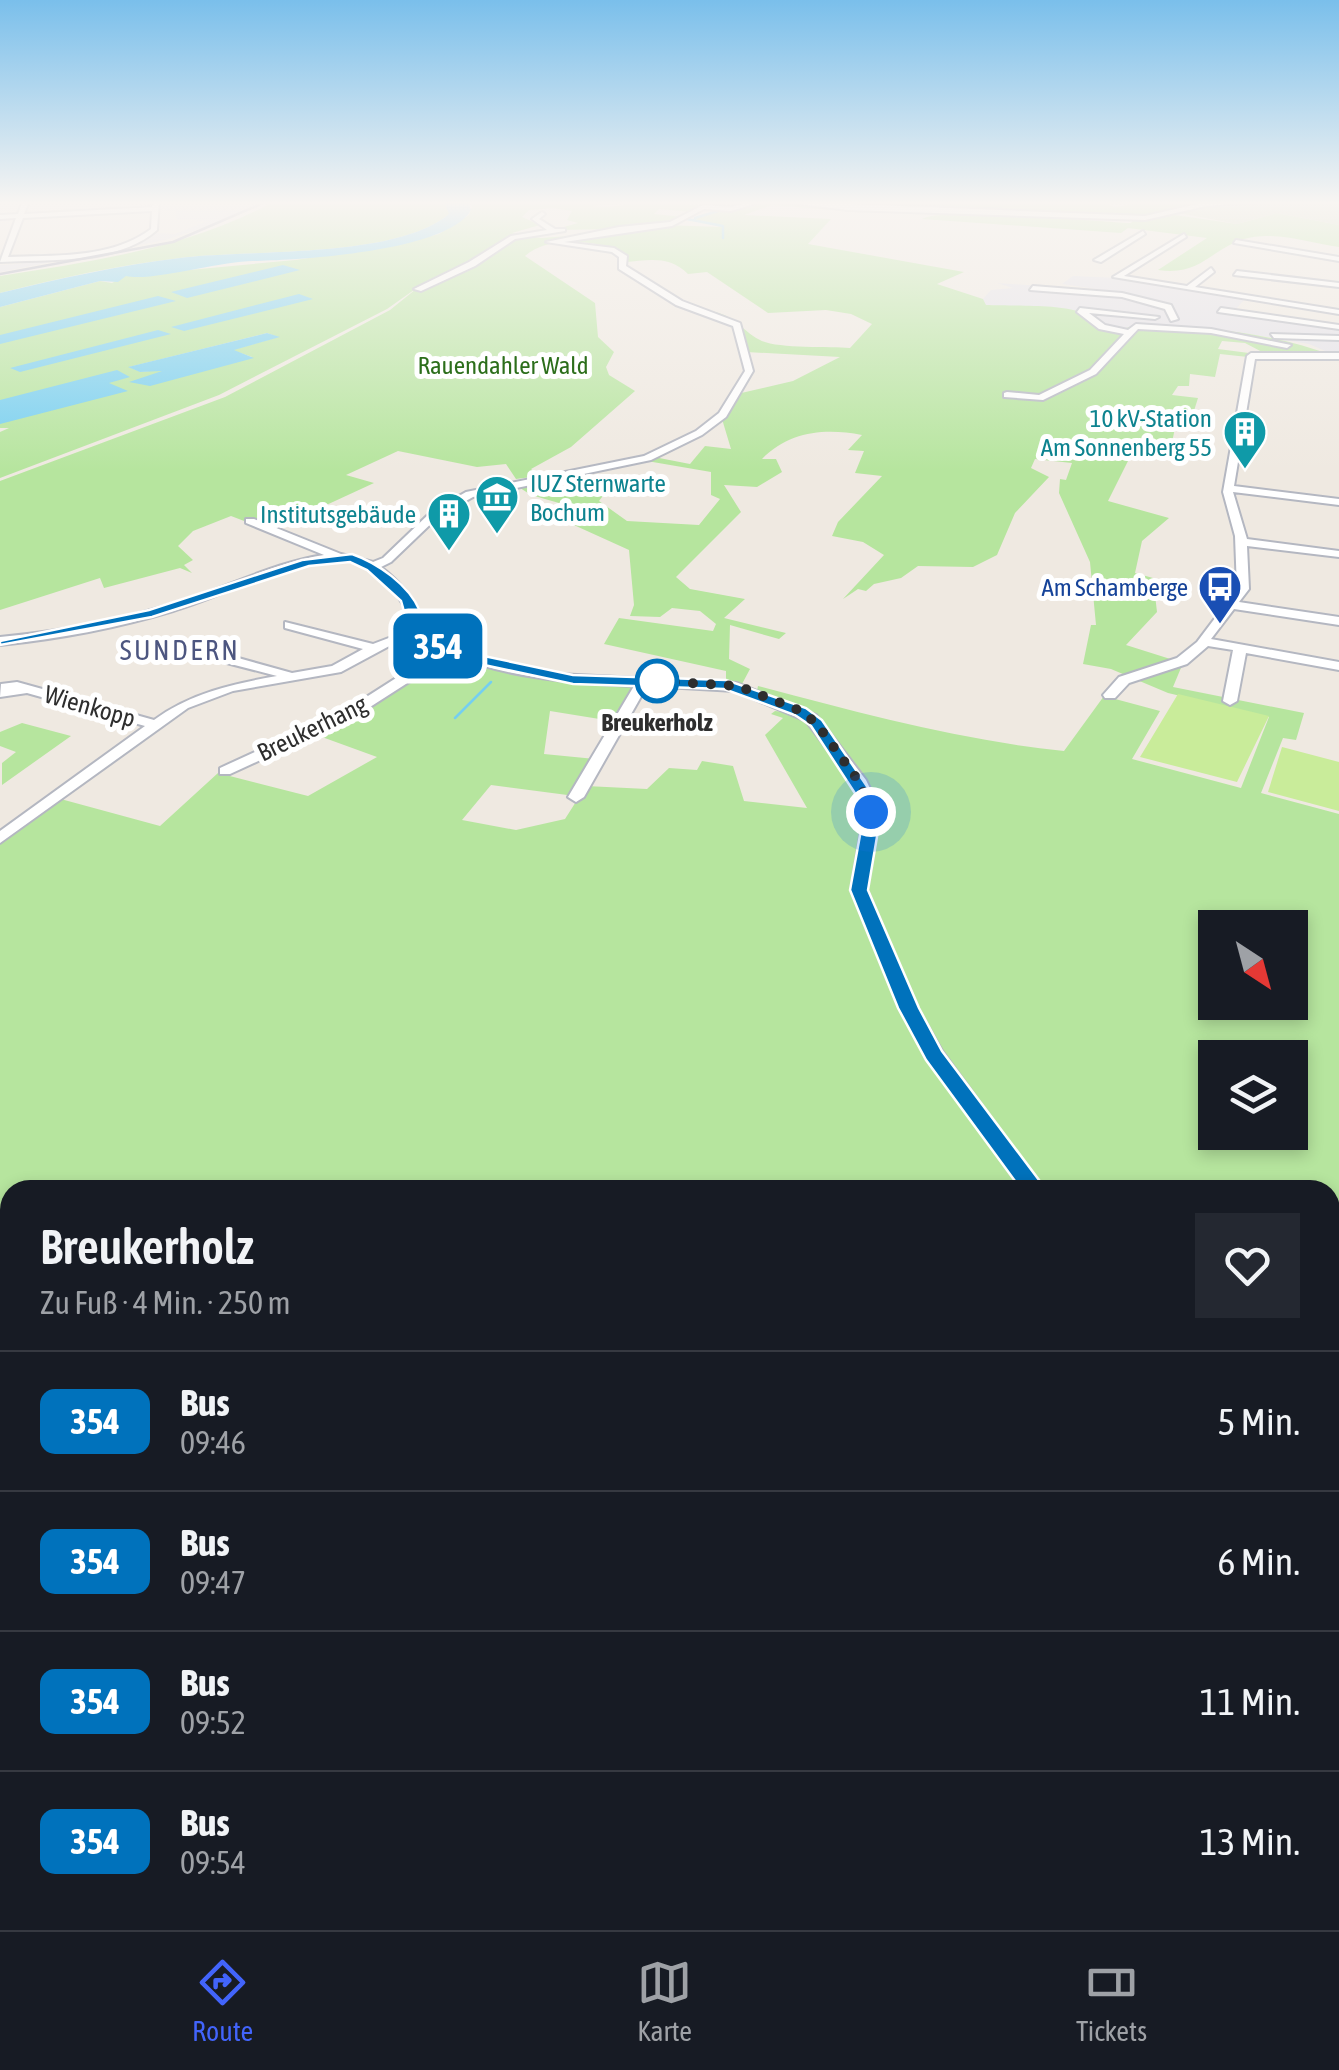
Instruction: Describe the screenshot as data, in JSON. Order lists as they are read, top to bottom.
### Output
{
  "streets": {
    "street": ["Wienkopp", "Breukerhang"]
  },
  "districts": ["SUNDERN"],
  "parks": ["Rauendahler Wald"],
  "places": {
    "building": ["10 kV-Station Am Sonnenberg 55", "Institutsgebäude"],
    "museum": ["IUZ Sternwarte Bochum"],
    "bus stop": ["Am Schamberge"],
    "other": ["Breukerholz"]
  },
  "lines": ["bus line 354"],
  "north": "bottom right",
  "page": {
    "on_map": "354",
    "heading": ["Breukerholz", "Zu Fuß · 4 Min. · 250 m"],
    "list": [
      {
        "mark": "354",
        "name": "Bus",
        "note": "09:46",
        "value": "5 Min."
      },
      {
        "mark": "354",
        "name": "Bus",
        "note": "09:47",
        "value": "6 Min."
      },
      {
        "mark": "354",
        "name": "Bus",
        "note": "09:52",
        "value": "11 Min."
      },
      {
        "mark": "354",
        "name": "Bus",
        "note": "09:54",
        "value": "13 Min."
      }
    ],
    "tabs": ["Route", "Karte", "Tickets"]
  }
}
